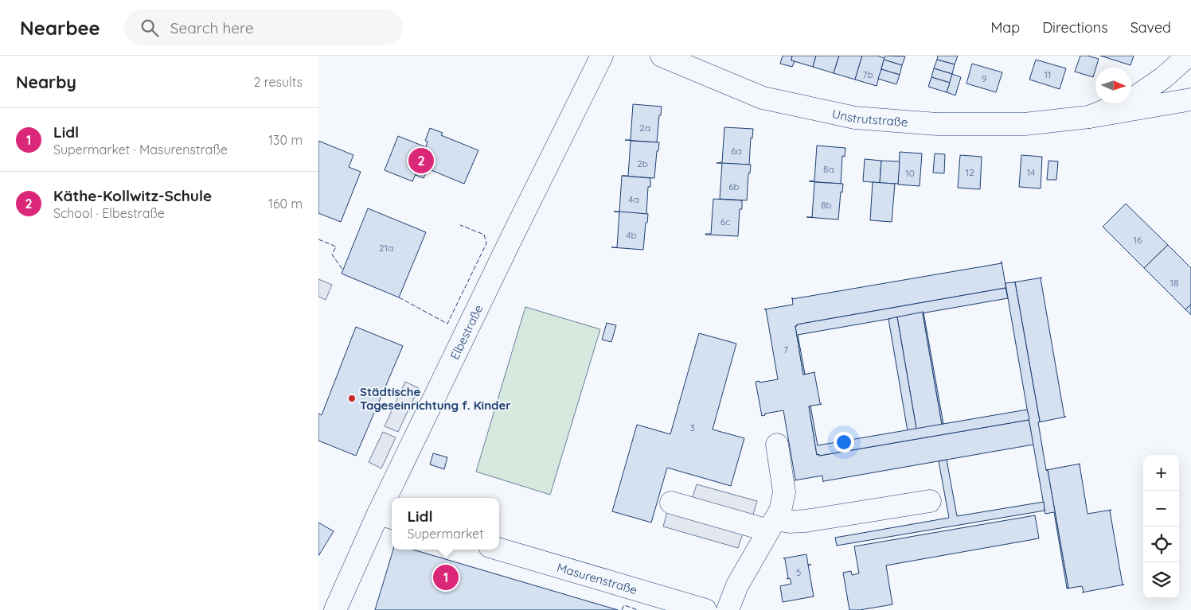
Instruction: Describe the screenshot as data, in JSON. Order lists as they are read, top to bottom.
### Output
{
  "streets": {
    "street": ["Unstrutstraße", "Elbestraße", "Masurenstraße"]
  },
  "places": ["Städtische Tageseinrichtung f. Kinder"],
  "house_numbers": [
    "7b",
    "11",
    "9",
    "2a",
    "6a",
    "2b",
    "8a",
    "12",
    "14",
    "10",
    "6b",
    "4a",
    "8b",
    "6c",
    "4b",
    "16",
    "21a",
    "18",
    "7",
    "3",
    "5"
  ],
  "north": "right",
  "page": {
    "header": "Nearbee",
    "search": "Search here",
    "nav": ["Map", "Directions", "Saved"],
    "heading": ["Nearby", "2 results"],
    "list": [
      {
        "mark": "1",
        "name": "Lidl",
        "note": "Supermarket · Masurenstraße",
        "value": "130 m"
      },
      {
        "mark": "2",
        "name": "Käthe-Kollwitz-Schule",
        "note": "School · Elbestraße",
        "value": "160 m"
      }
    ],
    "pins": ["2", "1"],
    "map_buttons": ["+", "−"],
    "popup": ["Lidl", "Supermarket"]
  }
}
